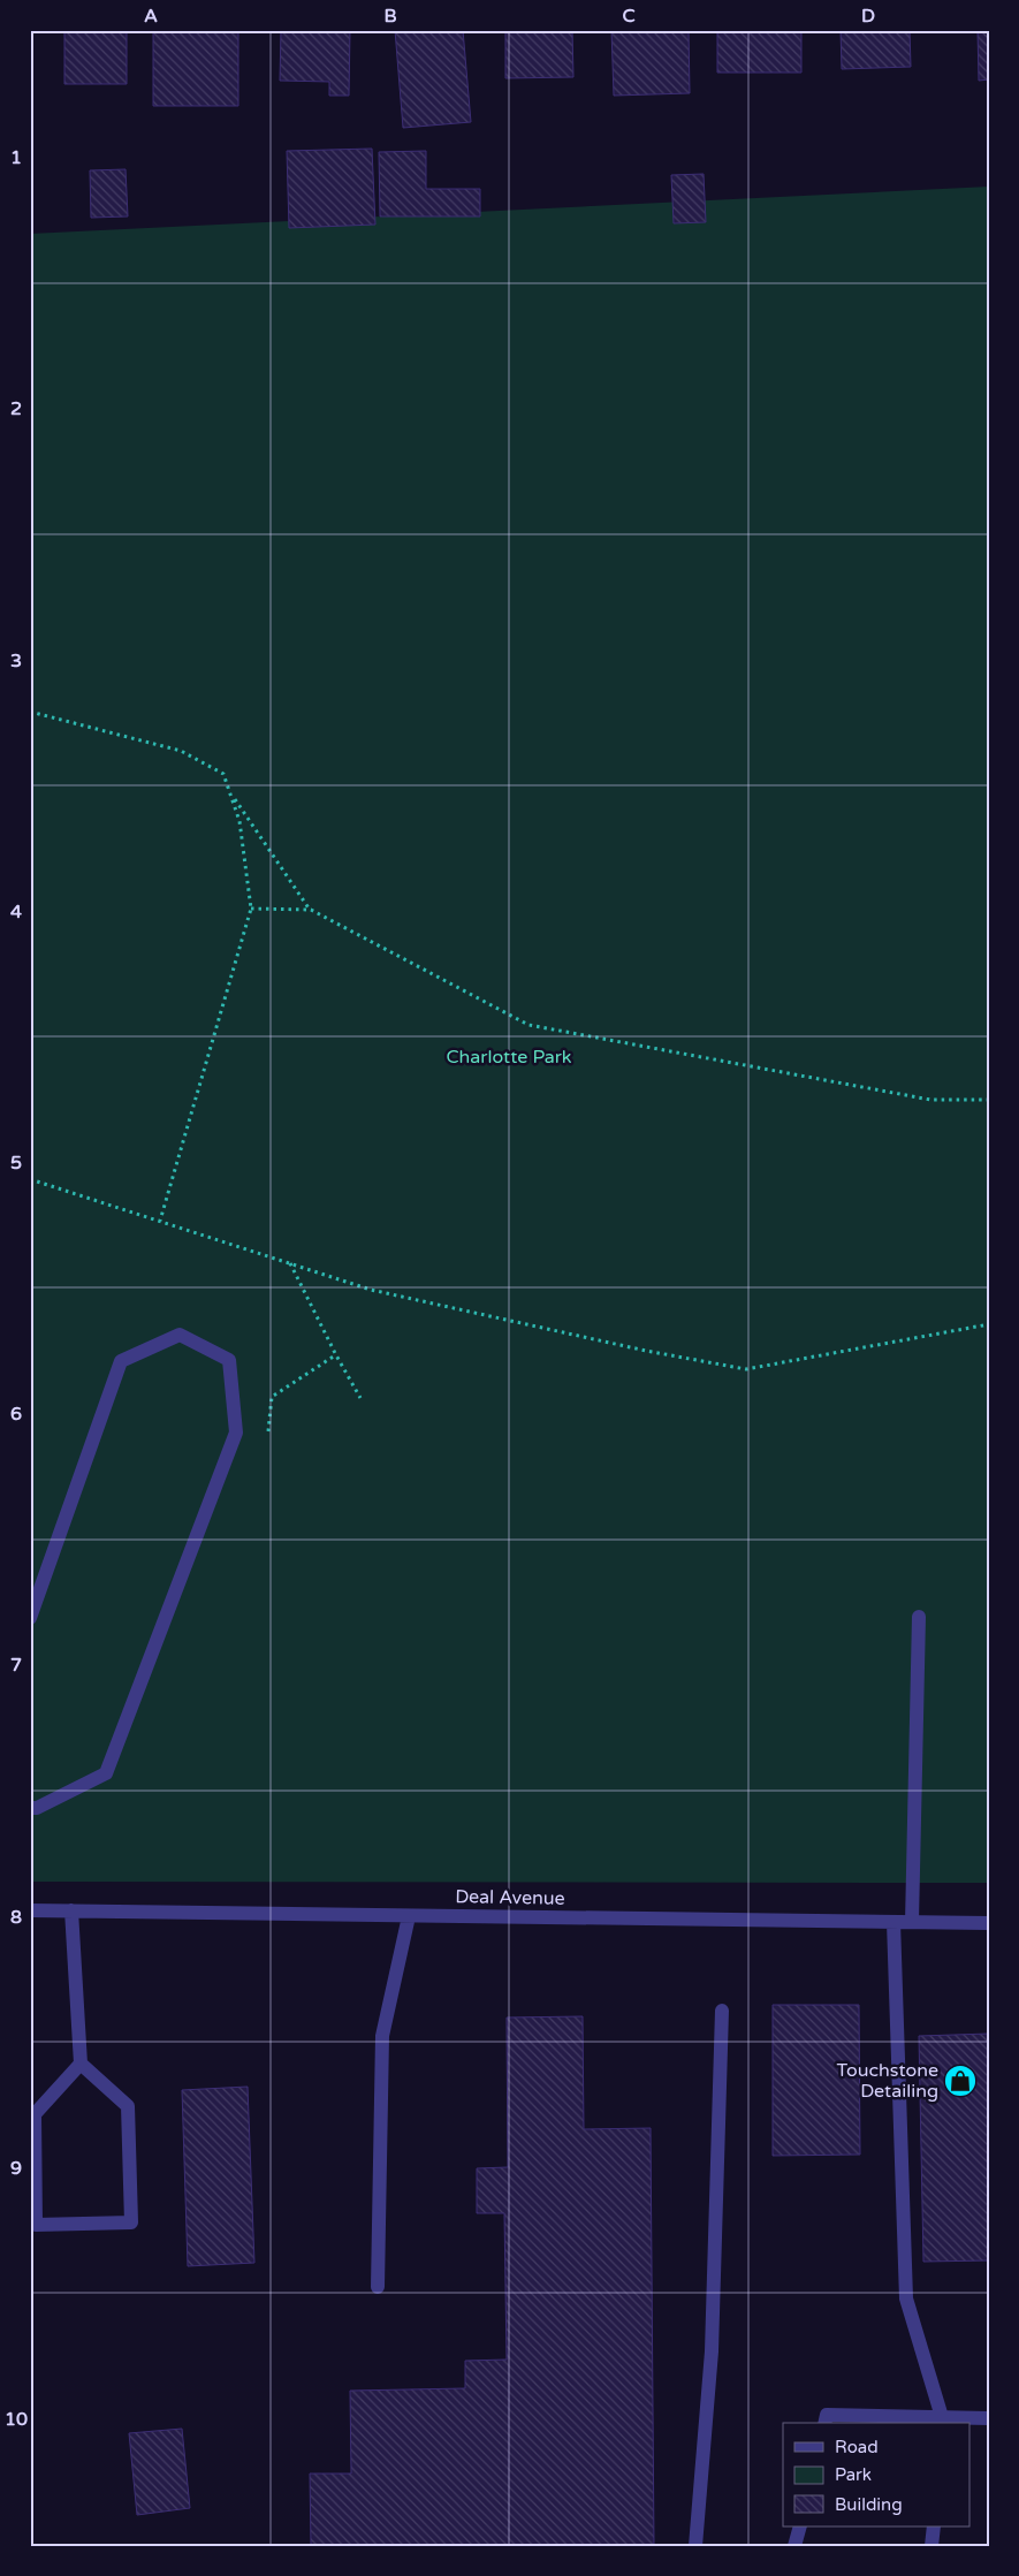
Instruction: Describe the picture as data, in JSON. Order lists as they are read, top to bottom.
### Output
{
  "streets": {
    "street": ["Deal Avenue"]
  },
  "parks": ["Charlotte Park"],
  "places": {
    "shop": ["Touchstone Detailing"]
  },
  "legend": ["Road", "Park", "Building"],
  "grid": {
    "columns": [
      "A",
      "B",
      "C",
      "D"
    ],
    "rows": [
      "1",
      "2",
      "3",
      "4",
      "5",
      "6",
      "7",
      "8",
      "9",
      "10"
    ]
  }
}
